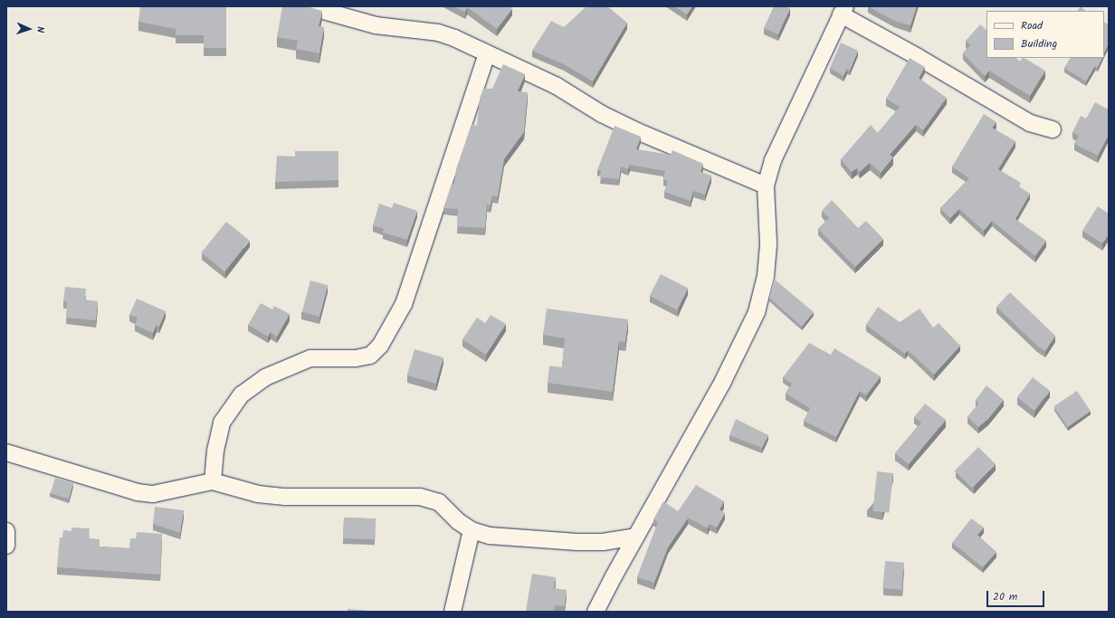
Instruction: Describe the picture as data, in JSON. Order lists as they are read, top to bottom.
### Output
{
  "legend": ["Road", "Building"],
  "scale_bar": "20 m",
  "north": "right"
}
